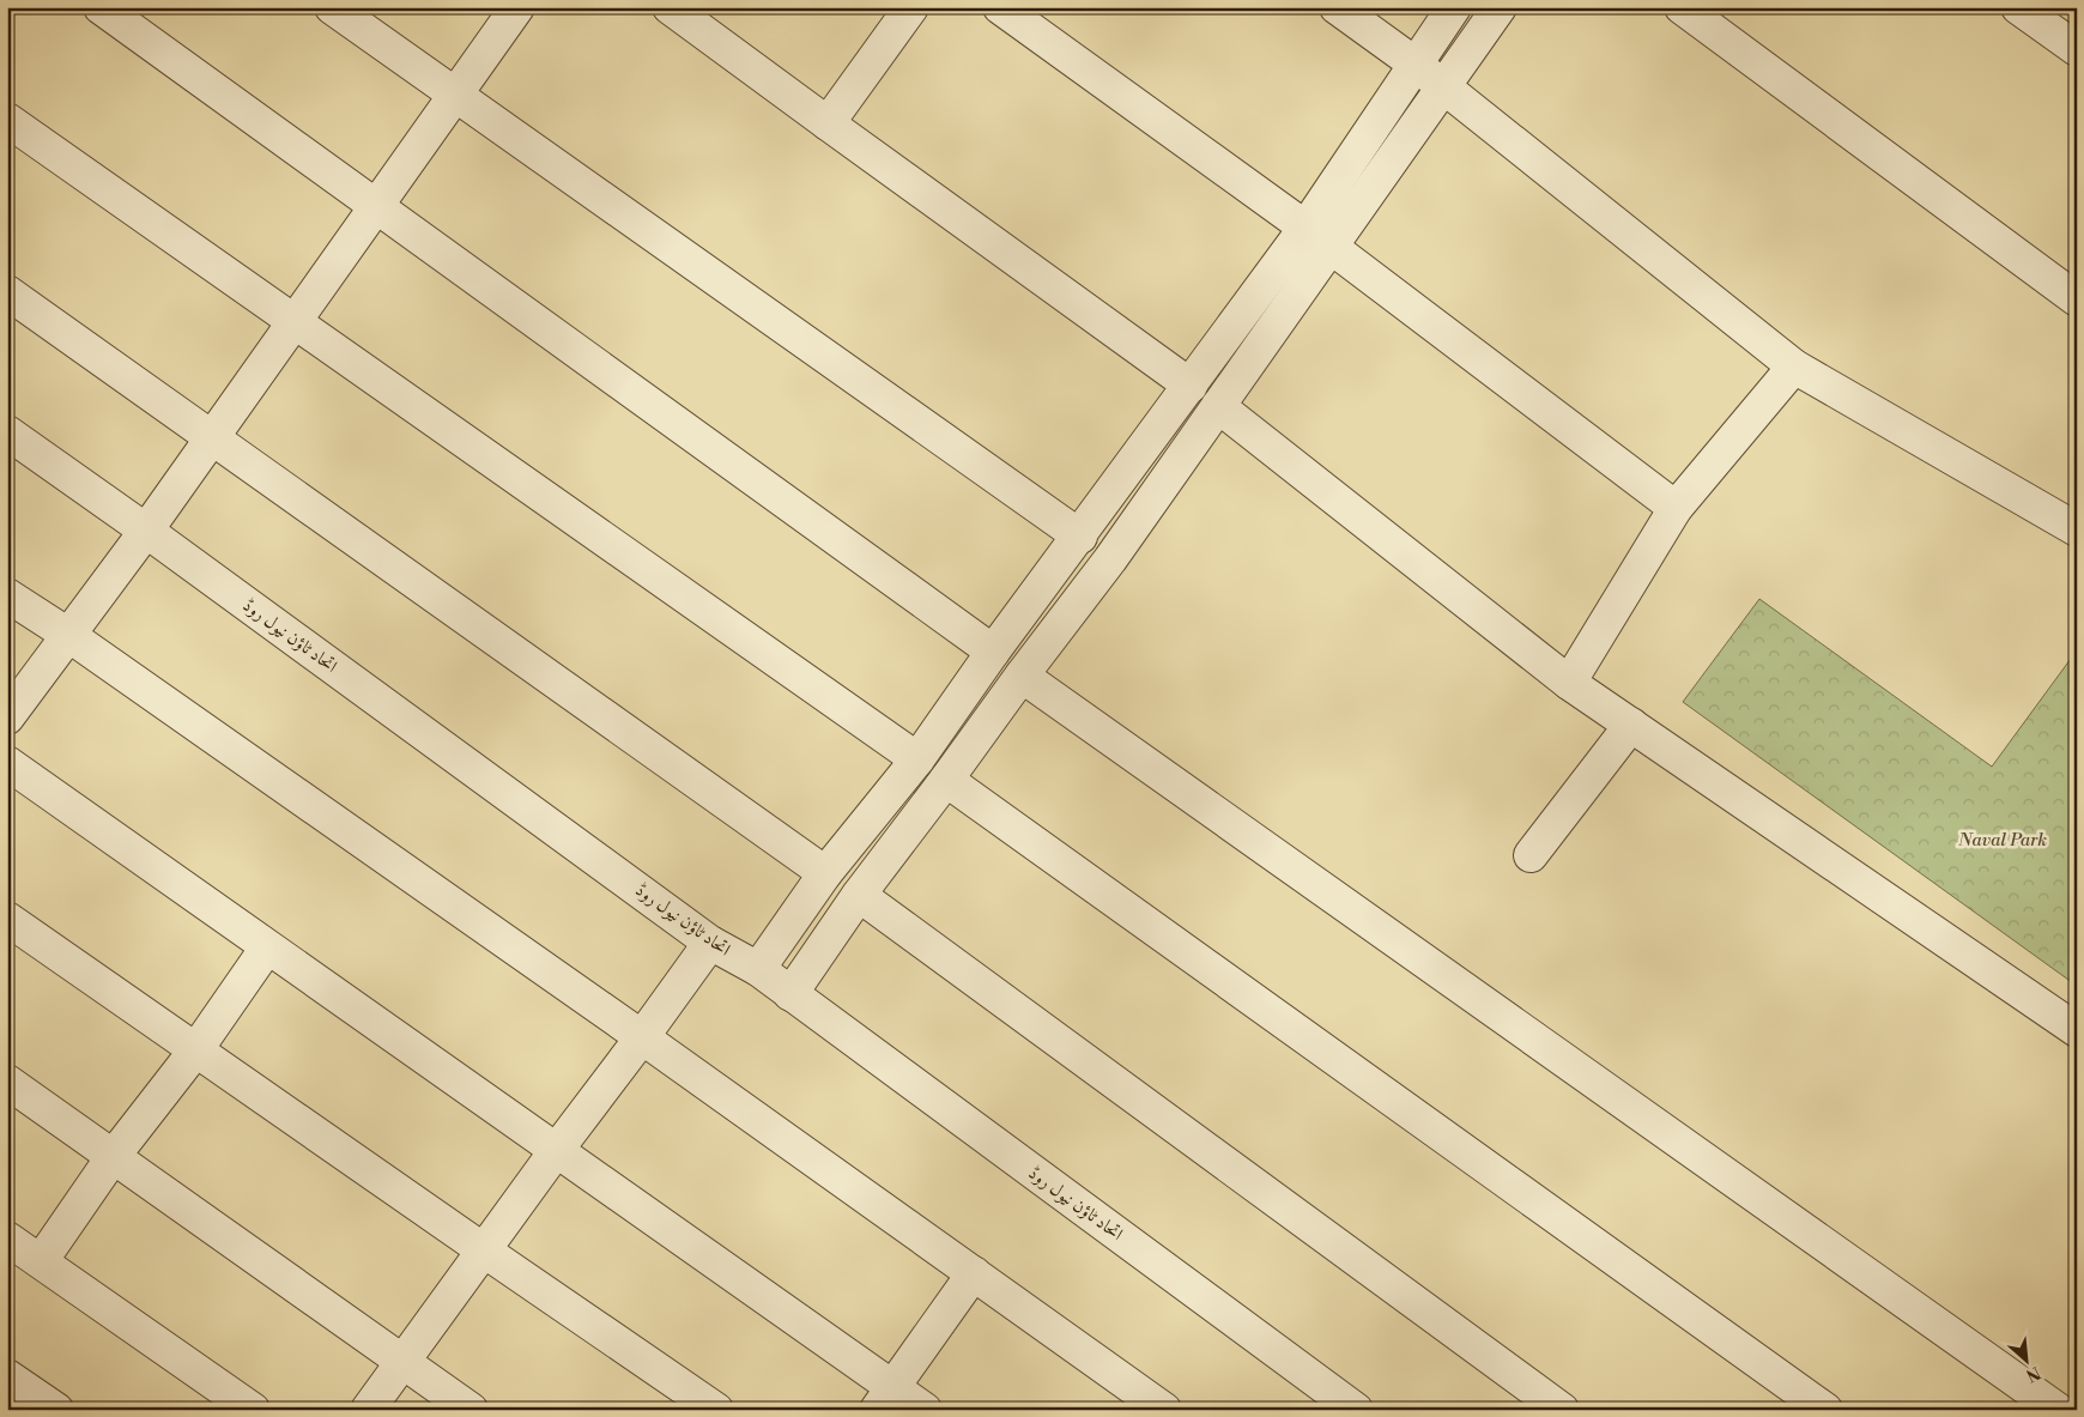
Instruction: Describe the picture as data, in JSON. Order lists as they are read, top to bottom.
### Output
{
  "streets": {
    "street": ["اتحاد ٹاؤن نیول روڈ"]
  },
  "parks": ["Naval Park"],
  "north": "bottom right"
}
